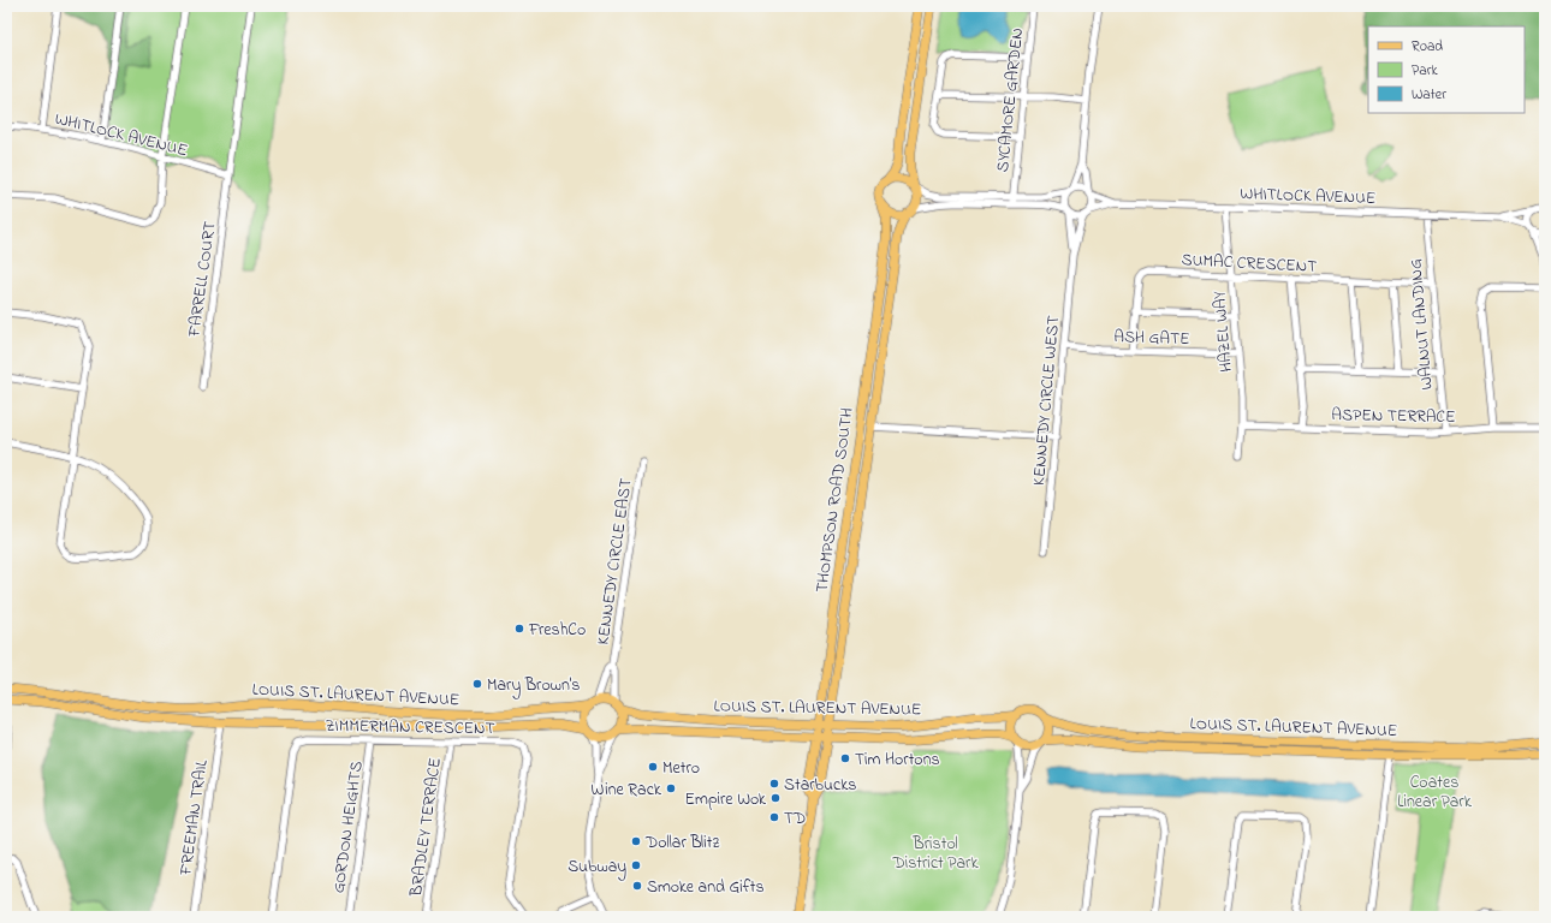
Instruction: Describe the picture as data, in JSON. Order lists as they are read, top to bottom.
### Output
{
  "streets": {
    "main road": ["THOMPSON ROAD SOUTH", "LOUIS ST. LAURENT AVENUE"],
    "street": [
      "SYCAMORE GARDEN",
      "WHITLOCK AVENUE",
      "SUMAC CRESCENT",
      "FARRELL COURT",
      "WALNUT LANDING",
      "HAZEL WAY",
      "ASH GATE",
      "KENNEDY CIRCLE WEST",
      "ASPEN TERRACE",
      "KENNEDY CIRCLE EAST",
      "ZIMMERMAN CRESCENT",
      "FREEMAN TRAIL",
      "GORDON HEIGHTS",
      "BRADLEY TERRACE"
    ]
  },
  "crossings": [
    ["WHITLOCK AVENUE", "FARRELL COURT"],
    ["WHITLOCK AVENUE", "WALNUT LANDING"],
    ["WHITLOCK AVENUE", "HAZEL WAY"],
    ["WHITLOCK AVENUE", "KENNEDY CIRCLE WEST"],
    ["SUMAC CRESCENT", "WALNUT LANDING"],
    ["SUMAC CRESCENT", "HAZEL WAY"],
    ["SUMAC CRESCENT", "ASH GATE"],
    ["WALNUT LANDING", "ASPEN TERRACE"],
    ["HAZEL WAY", "ASH GATE"],
    ["HAZEL WAY", "ASPEN TERRACE"],
    ["ASH GATE", "KENNEDY CIRCLE WEST"],
    ["THOMPSON ROAD SOUTH", "LOUIS ST. LAURENT AVENUE"],
    ["KENNEDY CIRCLE EAST", "LOUIS ST. LAURENT AVENUE"],
    ["LOUIS ST. LAURENT AVENUE", "FREEMAN TRAIL"],
    ["ZIMMERMAN CRESCENT", "GORDON HEIGHTS"],
    ["ZIMMERMAN CRESCENT", "BRADLEY TERRACE"]
  ],
  "parks": ["Coates Linear Park", "Bristol District Park"],
  "places": [
    "FreshCo",
    "Mary Brown's",
    "Tim Hortons",
    "Metro",
    "Starbucks",
    "Wine Rack",
    "Empire Wok",
    "TD",
    "Dollar Blitz",
    "Subway",
    "Smoke and Gifts"
  ],
  "legend": ["Road", "Park", "Water"]
}
